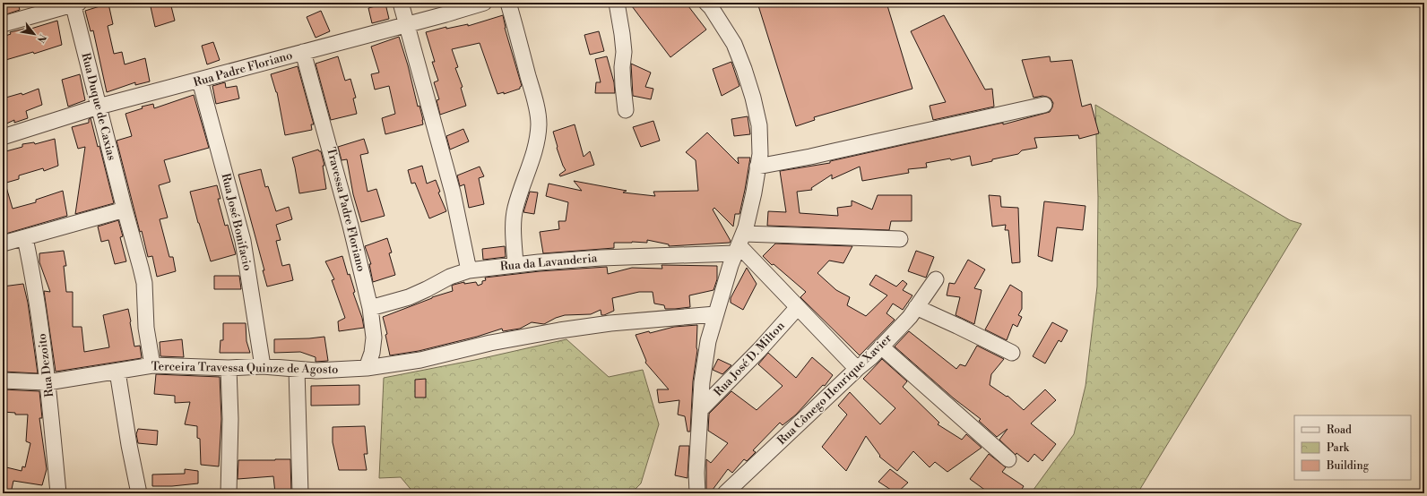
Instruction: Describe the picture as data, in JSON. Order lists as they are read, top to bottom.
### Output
{
  "streets": {
    "street": [
      "Rua Padre Floriano",
      "Rua Duque de Caxias",
      "Travessa Padre Floriano",
      "Rua José Bonifacio",
      "Rua da Lavanderia",
      "Rua José D. Milton",
      "Rua Dezoito",
      "Terceira Travessa Quinze de Agosto",
      "Rua Cônego Henrique Xavier"
    ]
  },
  "crossings": [
    ["Rua Padre Floriano", "Rua Duque de Caxias"],
    ["Rua Padre Floriano", "Travessa Padre Floriano"],
    ["Rua Padre Floriano", "Rua José Bonifacio"],
    ["Rua Duque de Caxias", "Terceira Travessa Quinze de Agosto"],
    ["Travessa Padre Floriano", "Rua da Lavanderia"],
    ["Travessa Padre Floriano", "Terceira Travessa Quinze de Agosto"],
    ["Rua José Bonifacio", "Terceira Travessa Quinze de Agosto"],
    ["Rua Dezoito", "Terceira Travessa Quinze de Agosto"]
  ],
  "legend": ["Road", "Park", "Building"],
  "north": "bottom right"
}
